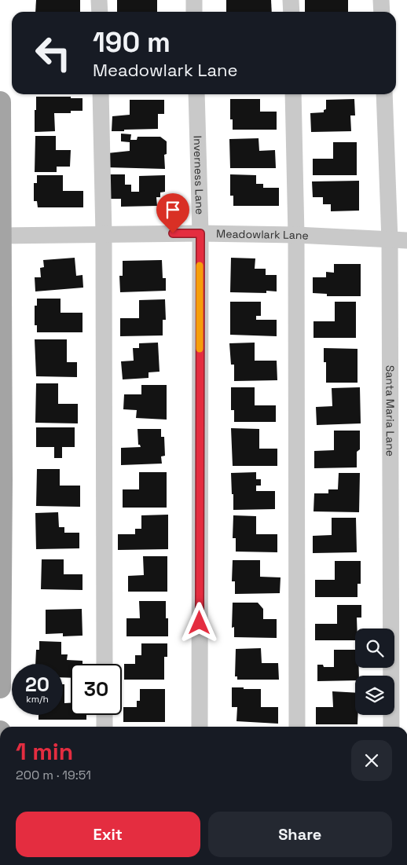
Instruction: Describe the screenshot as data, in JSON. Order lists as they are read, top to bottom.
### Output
{
  "streets": {
    "street": ["Inverness Lane", "Meadowlark Lane", "Santa Maria Lane"]
  },
  "crossings": [
    ["Inverness Lane", "Meadowlark Lane"],
    ["Meadowlark Lane", "Santa Maria Lane"]
  ],
  "page": {
    "turn": ["190 m", "Meadowlark Lane"],
    "speed": "20 km/h",
    "limit": "30",
    "heading": ["1 min", "200 m · 19:51"],
    "buttons": ["Exit", "Share"]
  }
}
